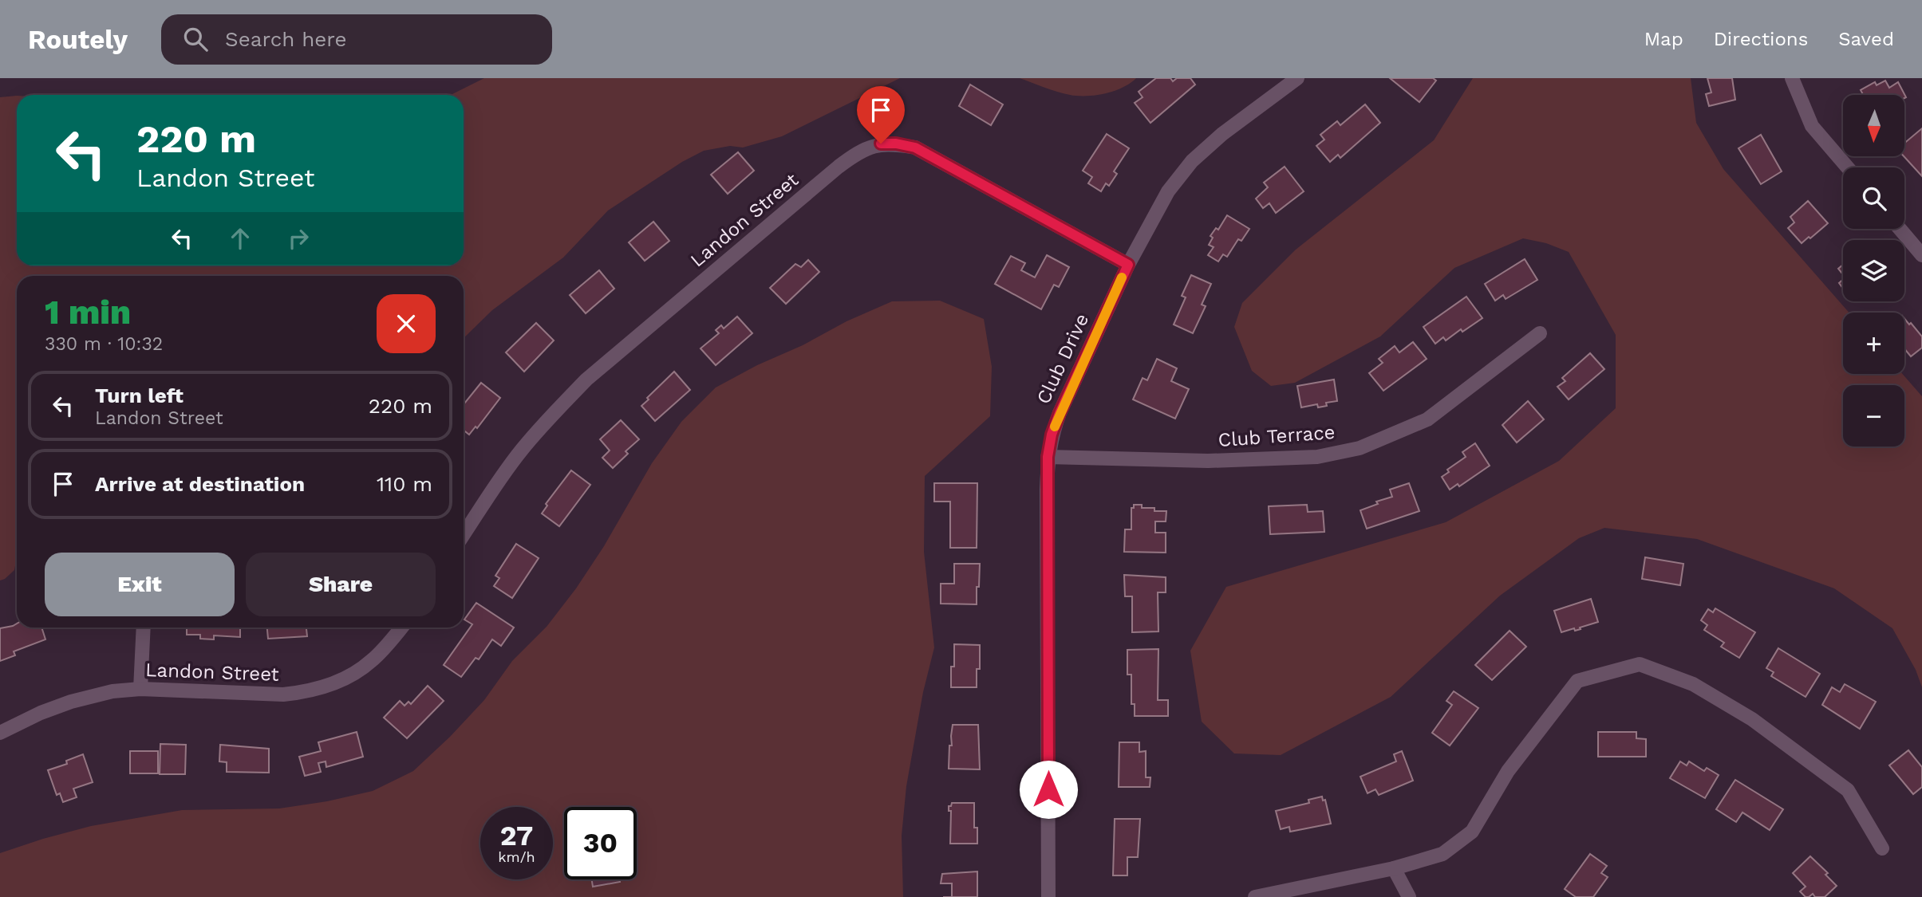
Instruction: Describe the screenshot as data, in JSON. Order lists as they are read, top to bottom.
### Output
{
  "streets": {
    "street": ["Landon Street", "Club Drive", "Club Terrace"]
  },
  "crossings": [
    ["Landon Street", "Club Drive"],
    ["Club Drive", "Club Terrace"]
  ],
  "north": "bottom",
  "page": {
    "header": "Routely",
    "search": "Search here",
    "nav": ["Map", "Directions", "Saved"],
    "map_buttons": ["+", "−"],
    "turn": ["220 m", "Landon Street"],
    "heading": ["1 min", "330 m · 10:32"],
    "list": [
      {
        "name": "Turn left",
        "note": "Landon Street",
        "value": "220 m"
      },
      {
        "name": "Arrive at destination",
        "value": "110 m"
      }
    ],
    "buttons": ["Exit", "Share"],
    "speed": "27 km/h",
    "limit": "30"
  }
}
